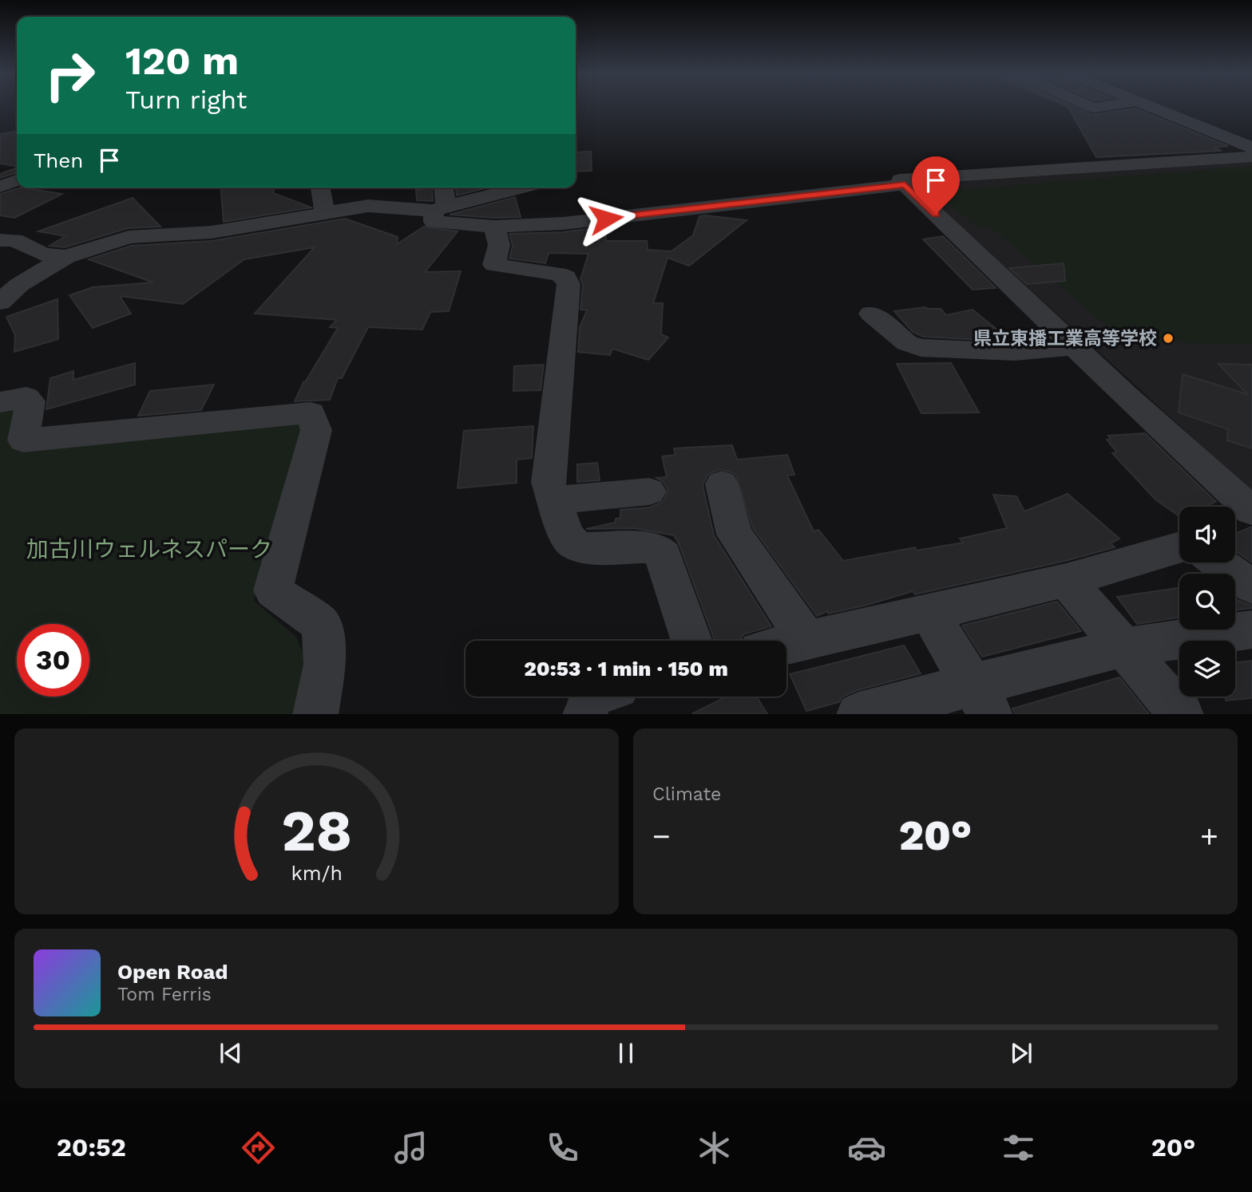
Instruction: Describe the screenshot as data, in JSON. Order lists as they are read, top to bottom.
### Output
{
  "parks": ["加古川ウェルネスパーク"],
  "places": ["県立東播工業高等学校"],
  "page": {
    "turn": ["120 m", "Turn right"],
    "then": "Then",
    "limit": "30",
    "trip": "20:53 · 1 min · 150 m",
    "tile": "Climate",
    "heat": ["−", "20°", "+"],
    "song": ["Open Road", "Tom Ferris"],
    "tabs": ["20:52", "20°"],
    "gauge": ["28", "km/h"]
  }
}
